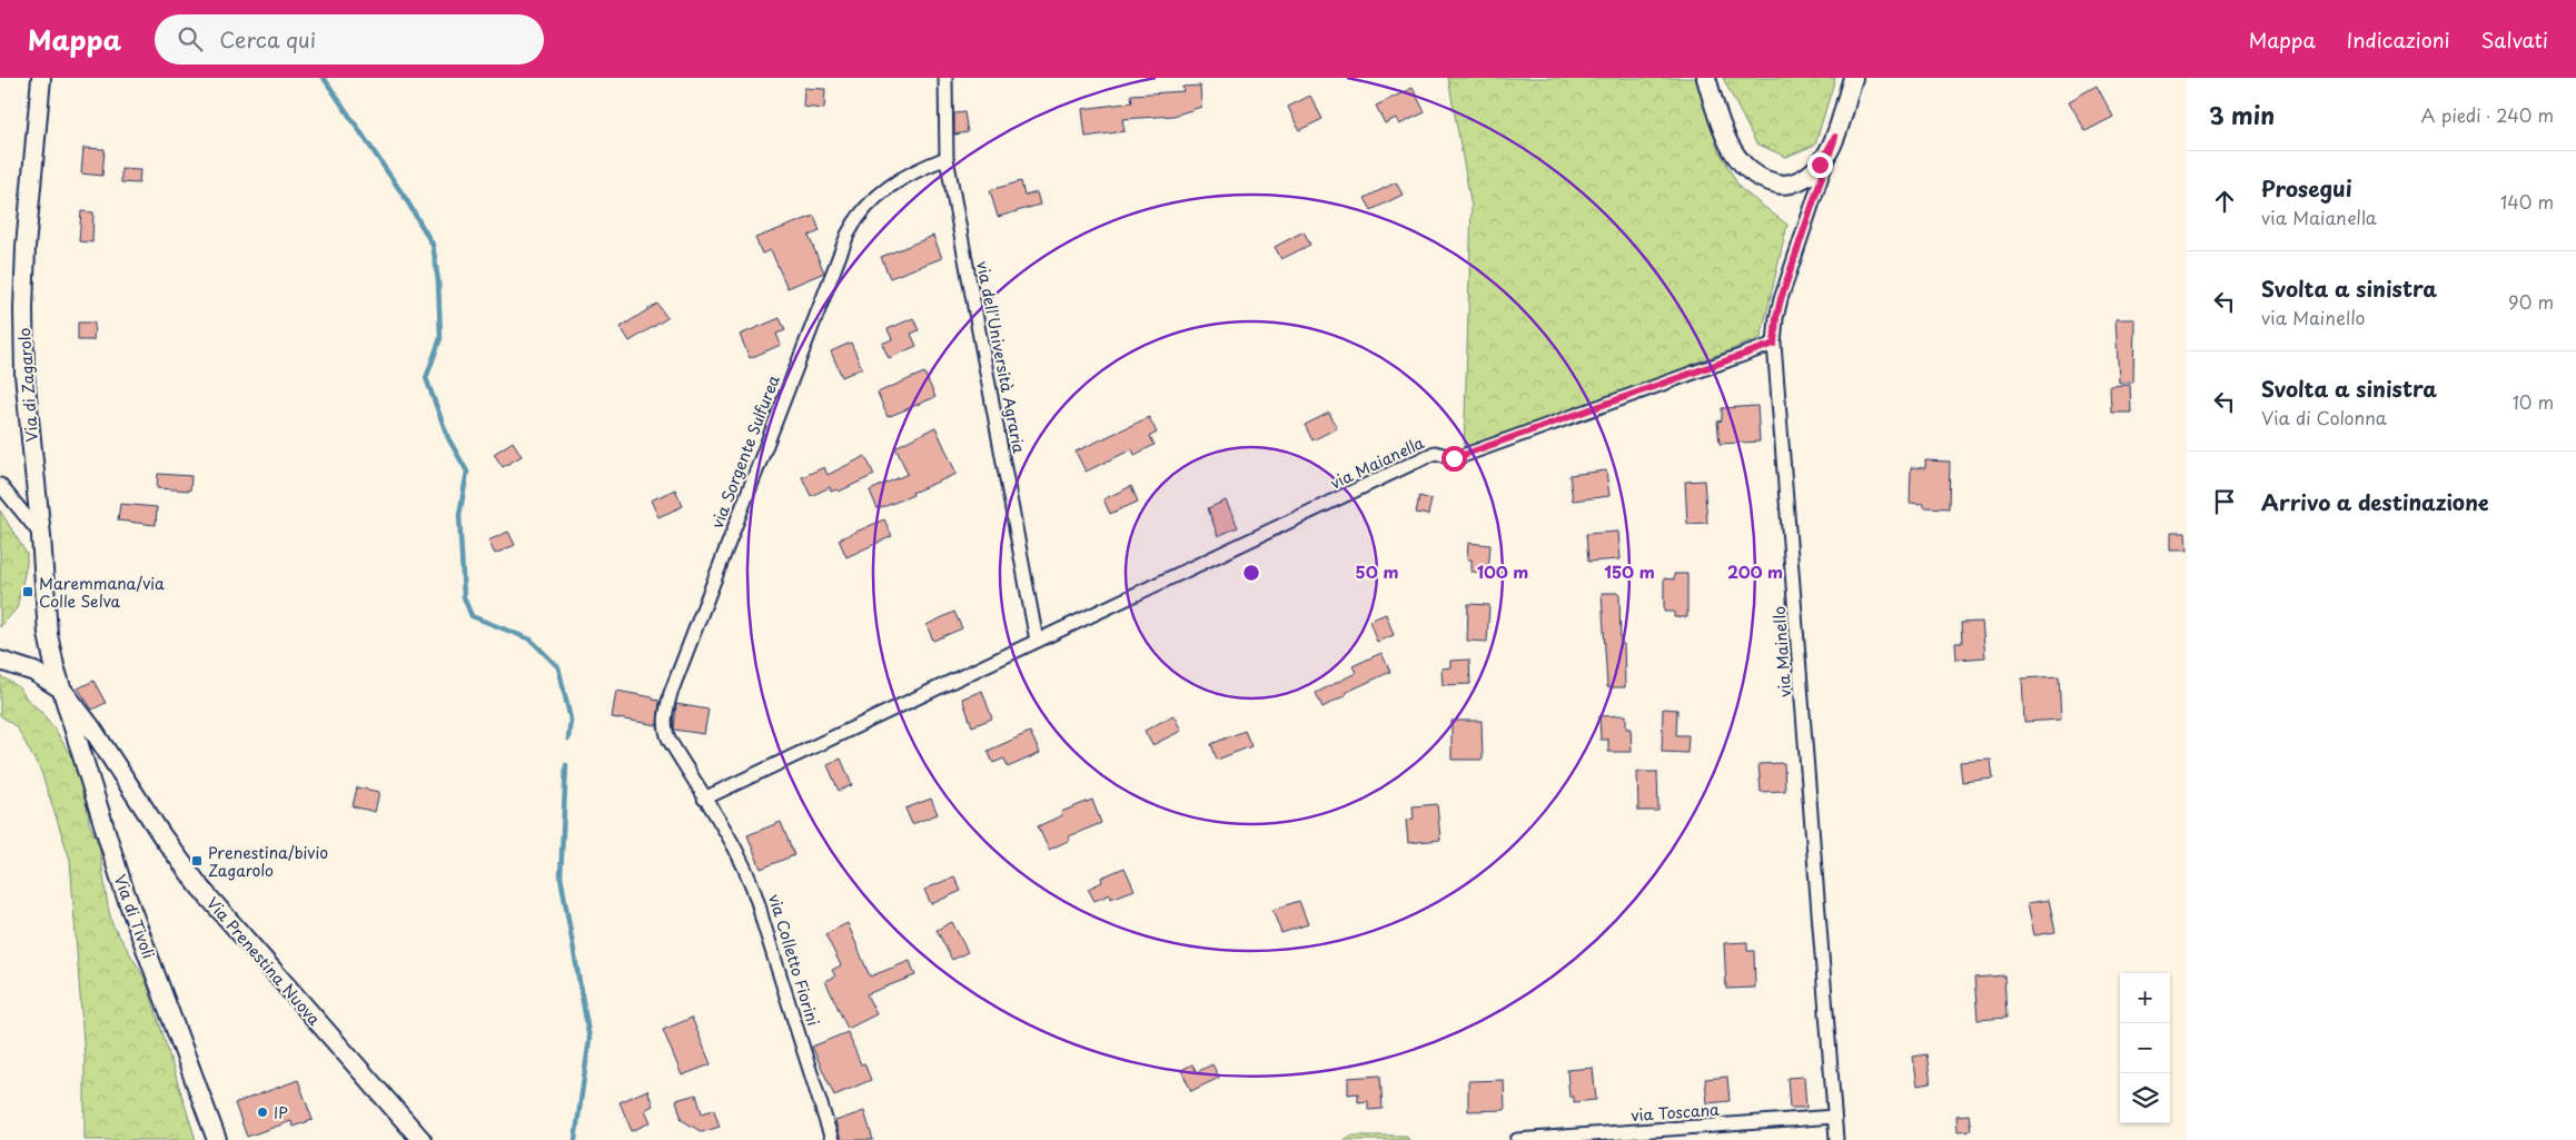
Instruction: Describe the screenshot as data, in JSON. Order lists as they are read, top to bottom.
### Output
{
  "streets": {
    "main road": ["Via di Zagarolo", "Via di Tivoli", "Via Prenestina Nuova"],
    "street": [
      "via dell'Università Agraria",
      "via Sorgente Sulfurea",
      "via Maianella",
      "via Mainello",
      "via Colletto Fiorini",
      "via Toscana"
    ]
  },
  "crossings": [
    ["via dell'Università Agraria", "via Sorgente Sulfurea"],
    ["via dell'Università Agraria", "via Maianella"],
    ["Via di Zagarolo", "Via di Tivoli"],
    ["Via di Zagarolo", "Via Prenestina Nuova"],
    ["via Sorgente Sulfurea", "via Maianella"],
    ["via Sorgente Sulfurea", "via Colletto Fiorini"],
    ["via Maianella", "via Mainello"],
    ["via Maianella", "via Colletto Fiorini"],
    ["via Mainello", "via Toscana"],
    ["Via di Tivoli", "Via Prenestina Nuova"]
  ],
  "places": {
    "transit": ["Maremmana/via Colle Selva", "Prenestina/bivio Zagarolo"],
    "other": ["IP"]
  },
  "page": {
    "header": "Mappa",
    "search": "Cerca qui",
    "nav": ["Mappa", "Indicazioni", "Salvati"],
    "heading": ["3 min", "A piedi · 240 m"],
    "list": [
      ["Prosegui", "via Maianella", "140 m"],
      ["Svolta a sinistra", "via Mainello", "90 m"],
      ["Svolta a sinistra", "Via di Colonna", "10 m"],
      "Arrivo a destinazione"
    ],
    "map_buttons": ["+", "−"]
  },
  "rings": [
    "50 m",
    "100 m",
    "150 m",
    "200 m"
  ]
}
